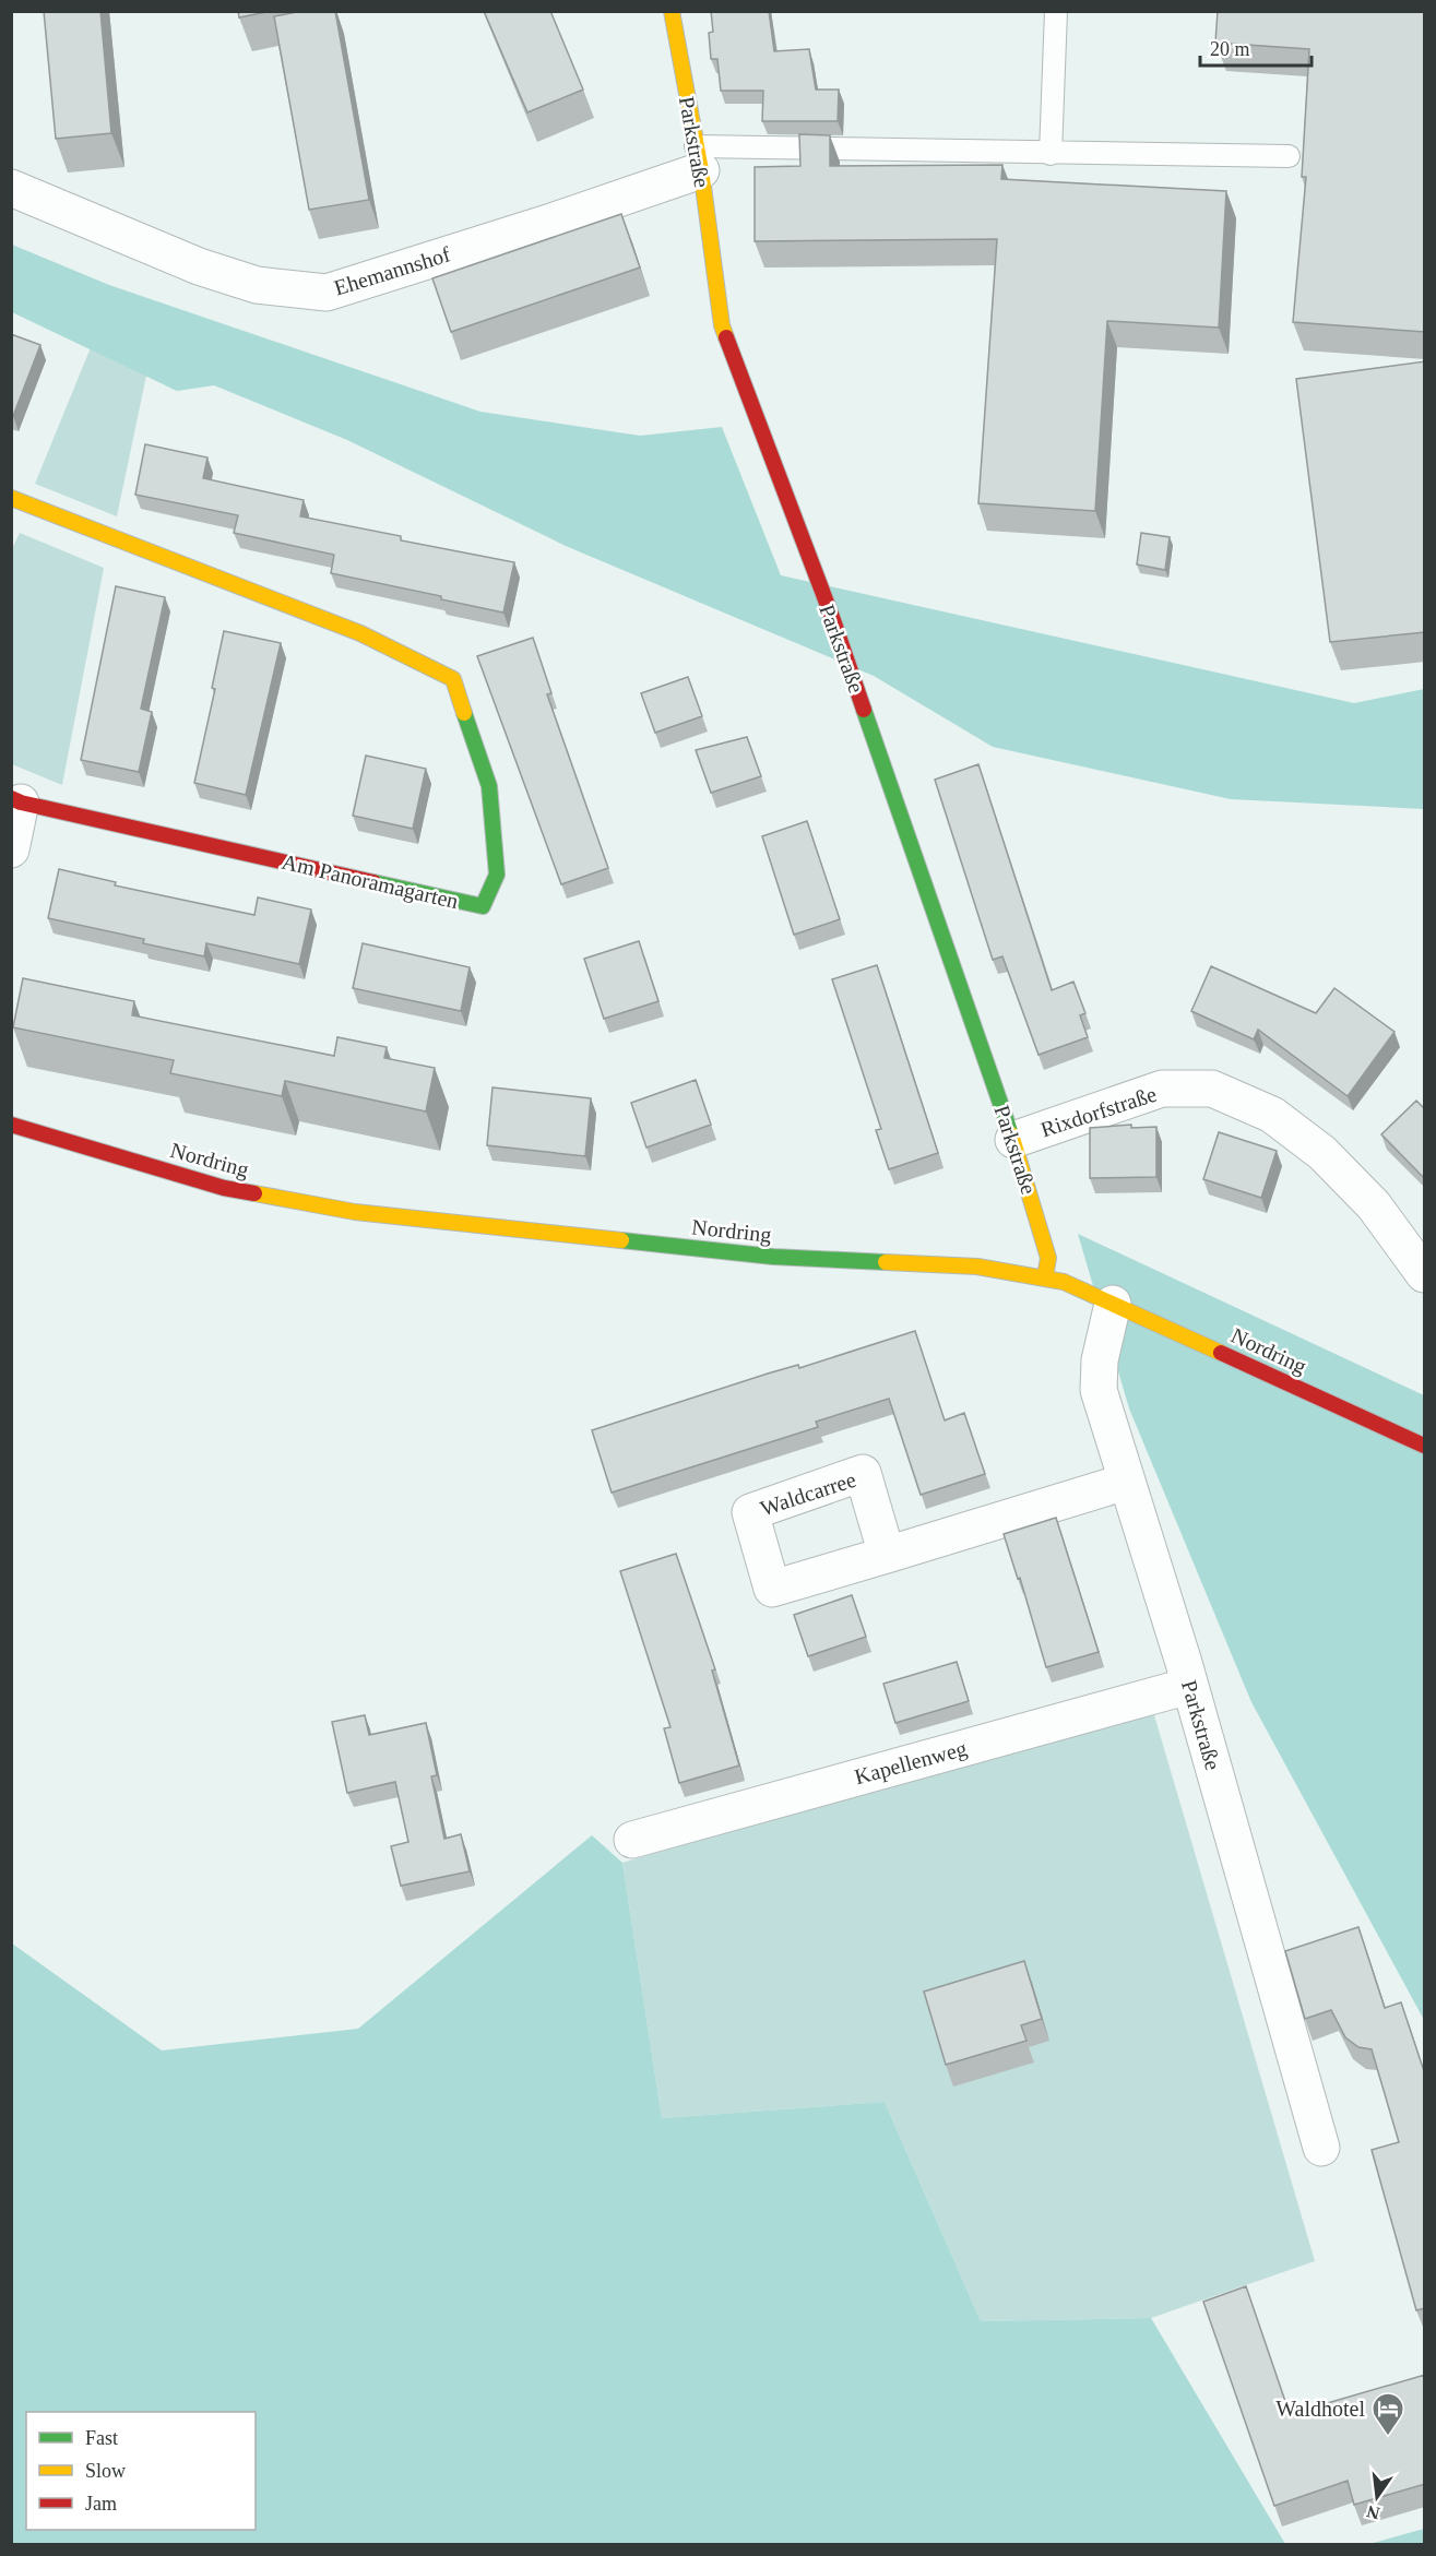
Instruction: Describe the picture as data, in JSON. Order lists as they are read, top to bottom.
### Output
{
  "streets": {
    "street": [
      "Parkstraße",
      "Ehemannshof",
      "Am Panoramagarten",
      "Rixdorfstraße",
      "Nordring",
      "Kapellenweg"
    ]
  },
  "crossings": [
    ["Parkstraße", "Ehemannshof"],
    ["Parkstraße", "Rixdorfstraße"],
    ["Parkstraße", "Nordring"],
    ["Parkstraße", "Kapellenweg"]
  ],
  "places": {
    "hotel": ["Waldhotel"]
  },
  "legend": ["Fast", "Slow", "Jam"],
  "scale_bar": "20 m",
  "north": "bottom"
}
